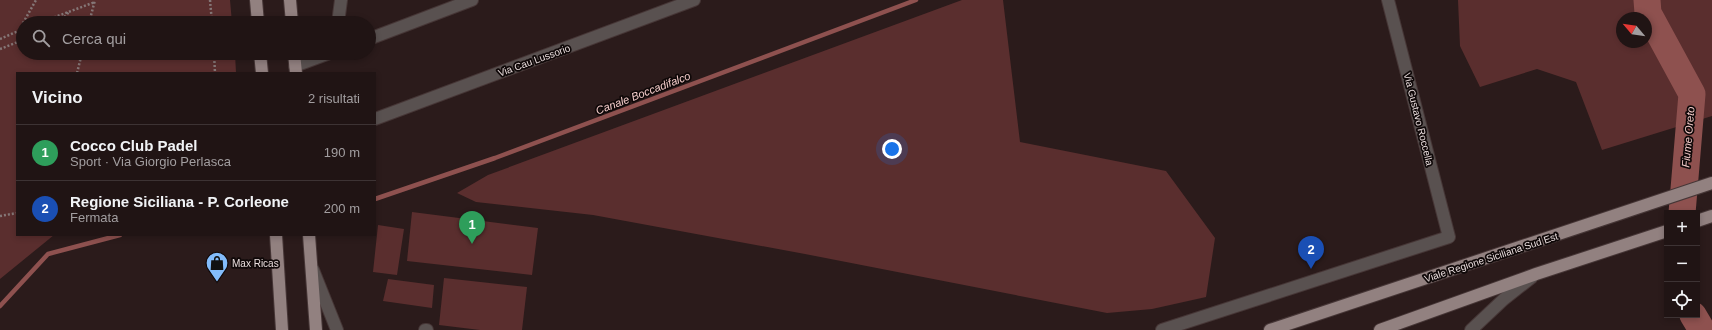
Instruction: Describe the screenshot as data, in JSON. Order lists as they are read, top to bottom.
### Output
{
  "streets": {
    "main road": ["Viale Regione Siciliana Sud Est"],
    "street": ["Via Cau Lussorio", "Via Gustavo Roccella"]
  },
  "water": ["Canale Boccadifalco", "Fiume Oreto"],
  "places": {
    "shop": ["Max Ricas"]
  },
  "north": "top left",
  "page": {
    "search": "Cerca qui",
    "heading": ["Vicino", "2 risultati"],
    "list": [
      {
        "mark": "1",
        "name": "Cocco Club Padel",
        "note": "Sport · Via Giorgio Perlasca",
        "value": "190 m"
      },
      {
        "mark": "2",
        "name": "Regione Siciliana - P. Corleone",
        "note": "Fermata",
        "value": "200 m"
      }
    ],
    "map_buttons": ["+", "−"],
    "pins": ["1", "2"]
  }
}
